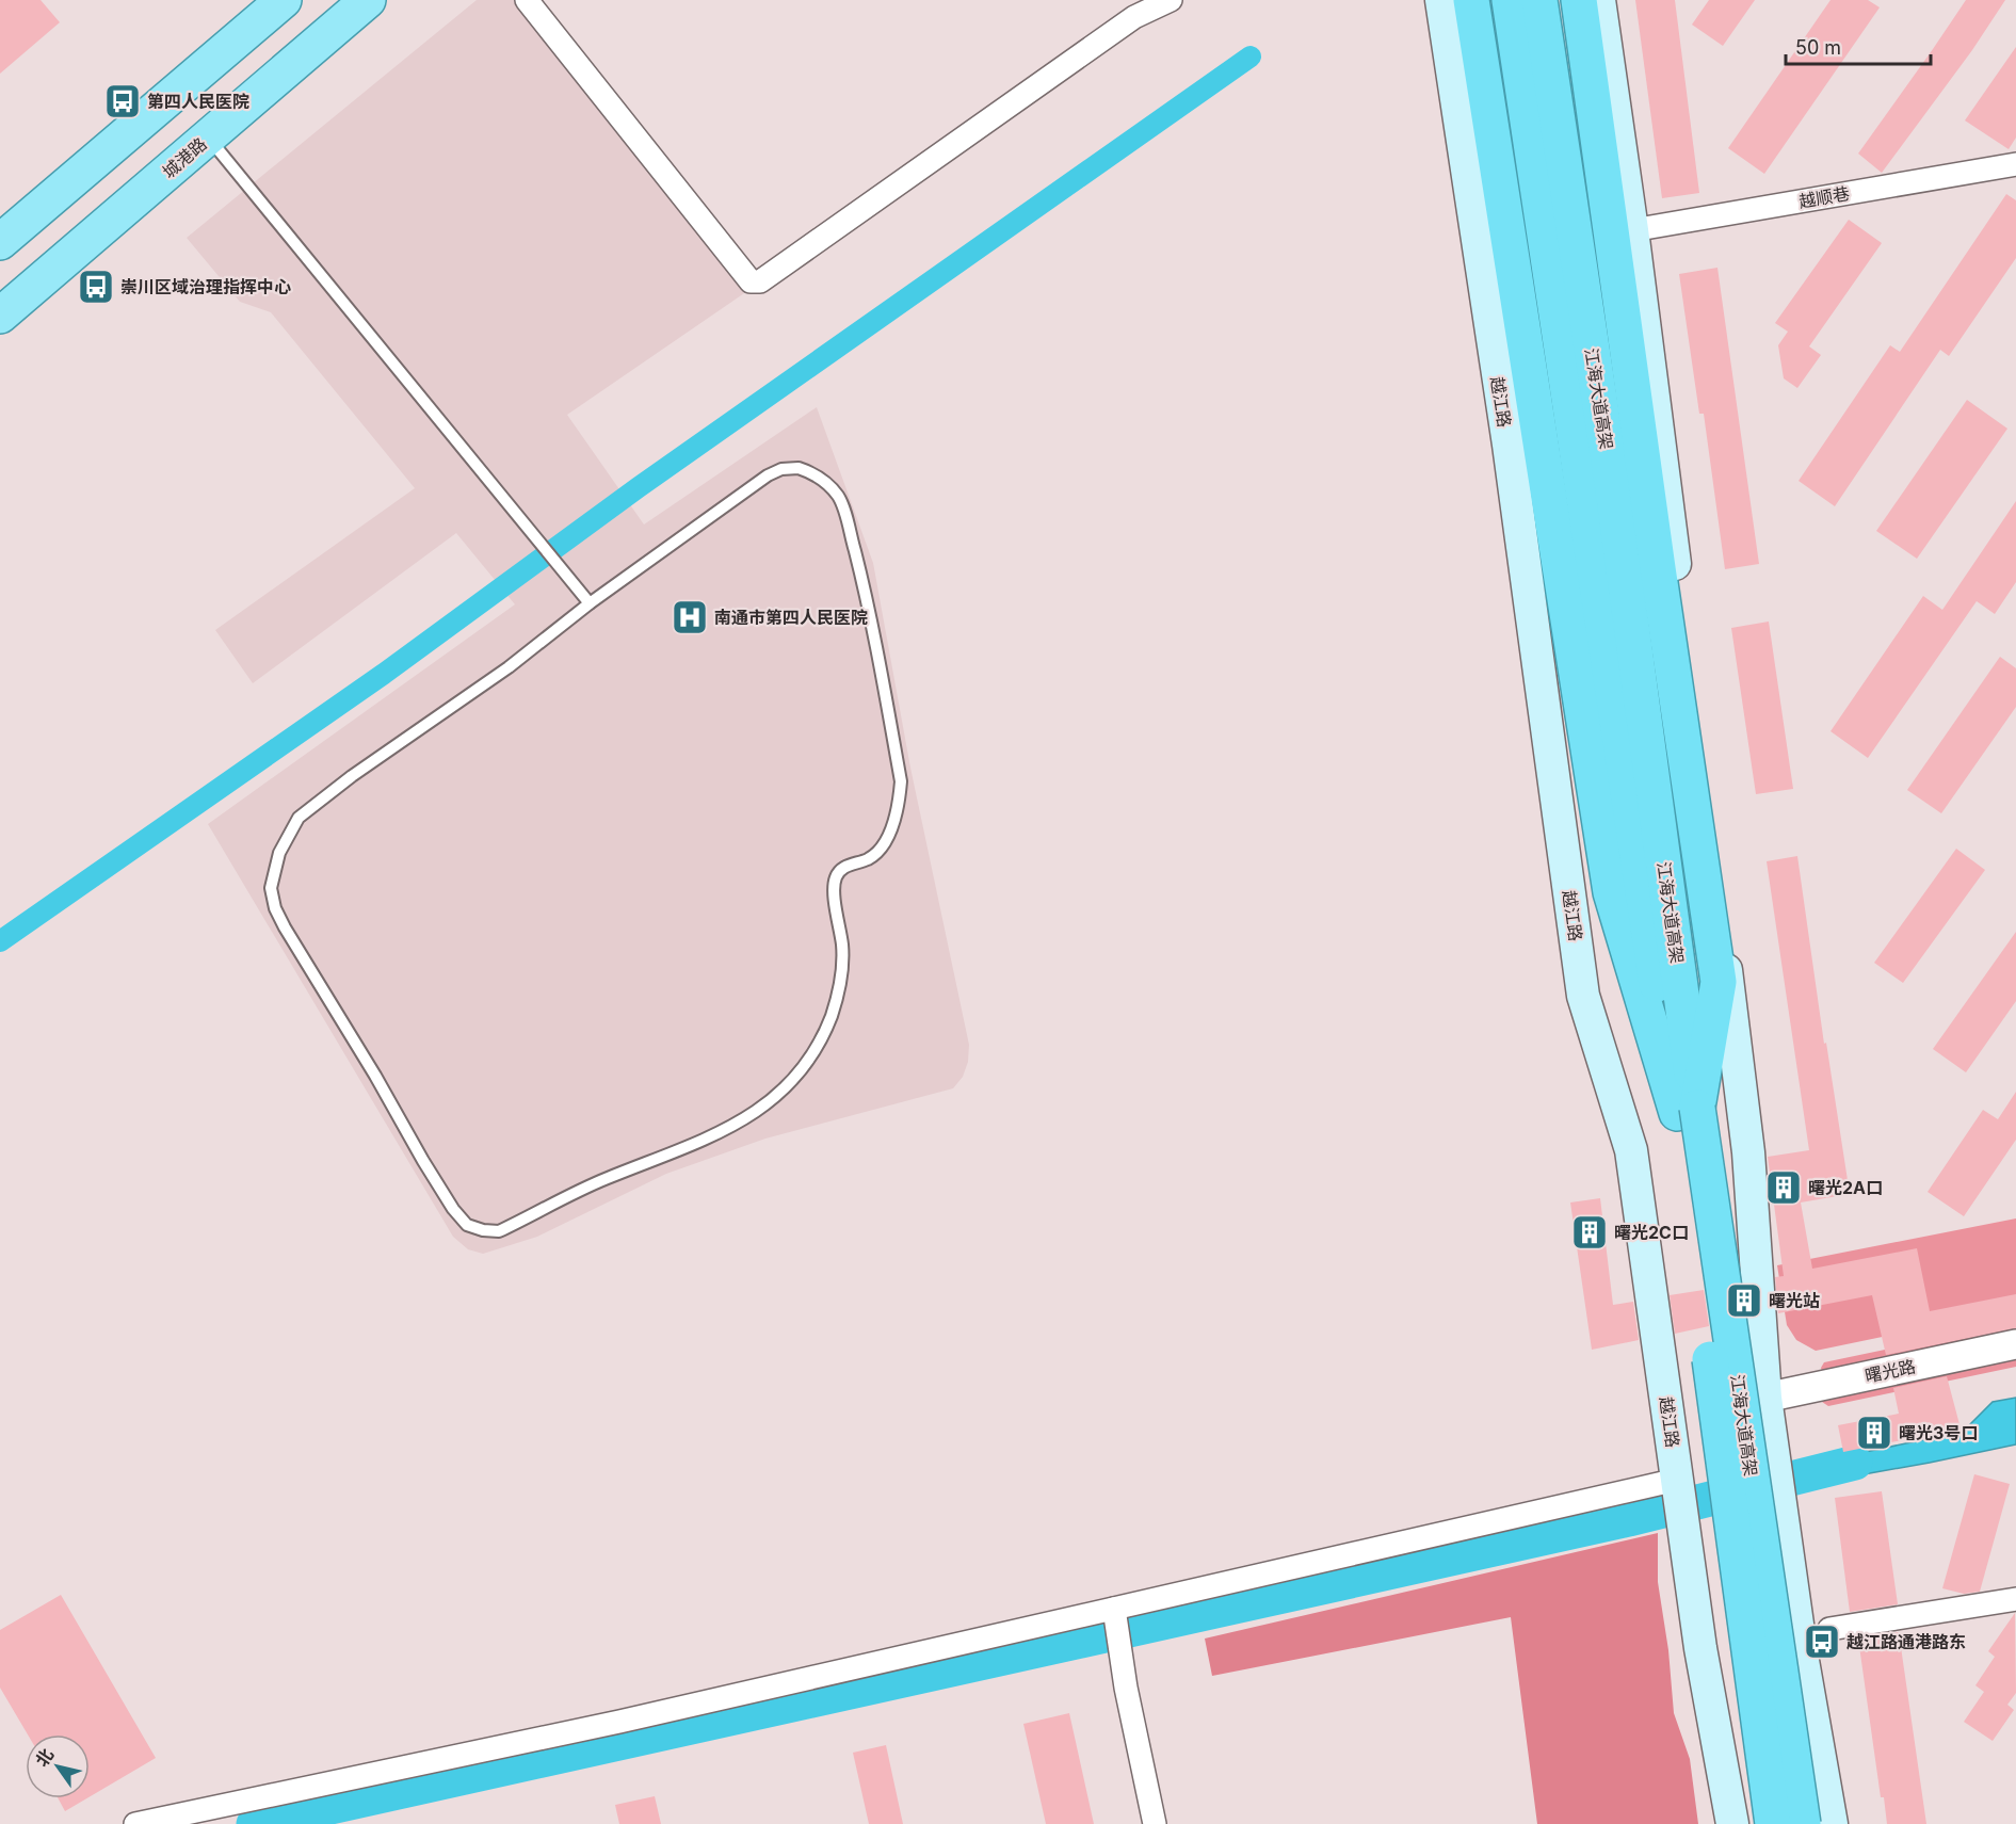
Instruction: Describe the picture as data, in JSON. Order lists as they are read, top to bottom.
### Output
{
  "streets": {
    "highway": ["江海大道高架"],
    "main road": ["城港路", "越江路"],
    "street": ["越顺巷", "曙光路"]
  },
  "places": {
    "bus stop": ["第四人民医院", "崇川区域治理指挥中心", "越江路通港路东"],
    "hospital": ["南通市第四人民医院"],
    "building": [
      "曙光2A口",
      "曙光2C口",
      "曙光站",
      "曙光3号口"
    ]
  },
  "scale_bar": "50 m",
  "north": "top left"
}
